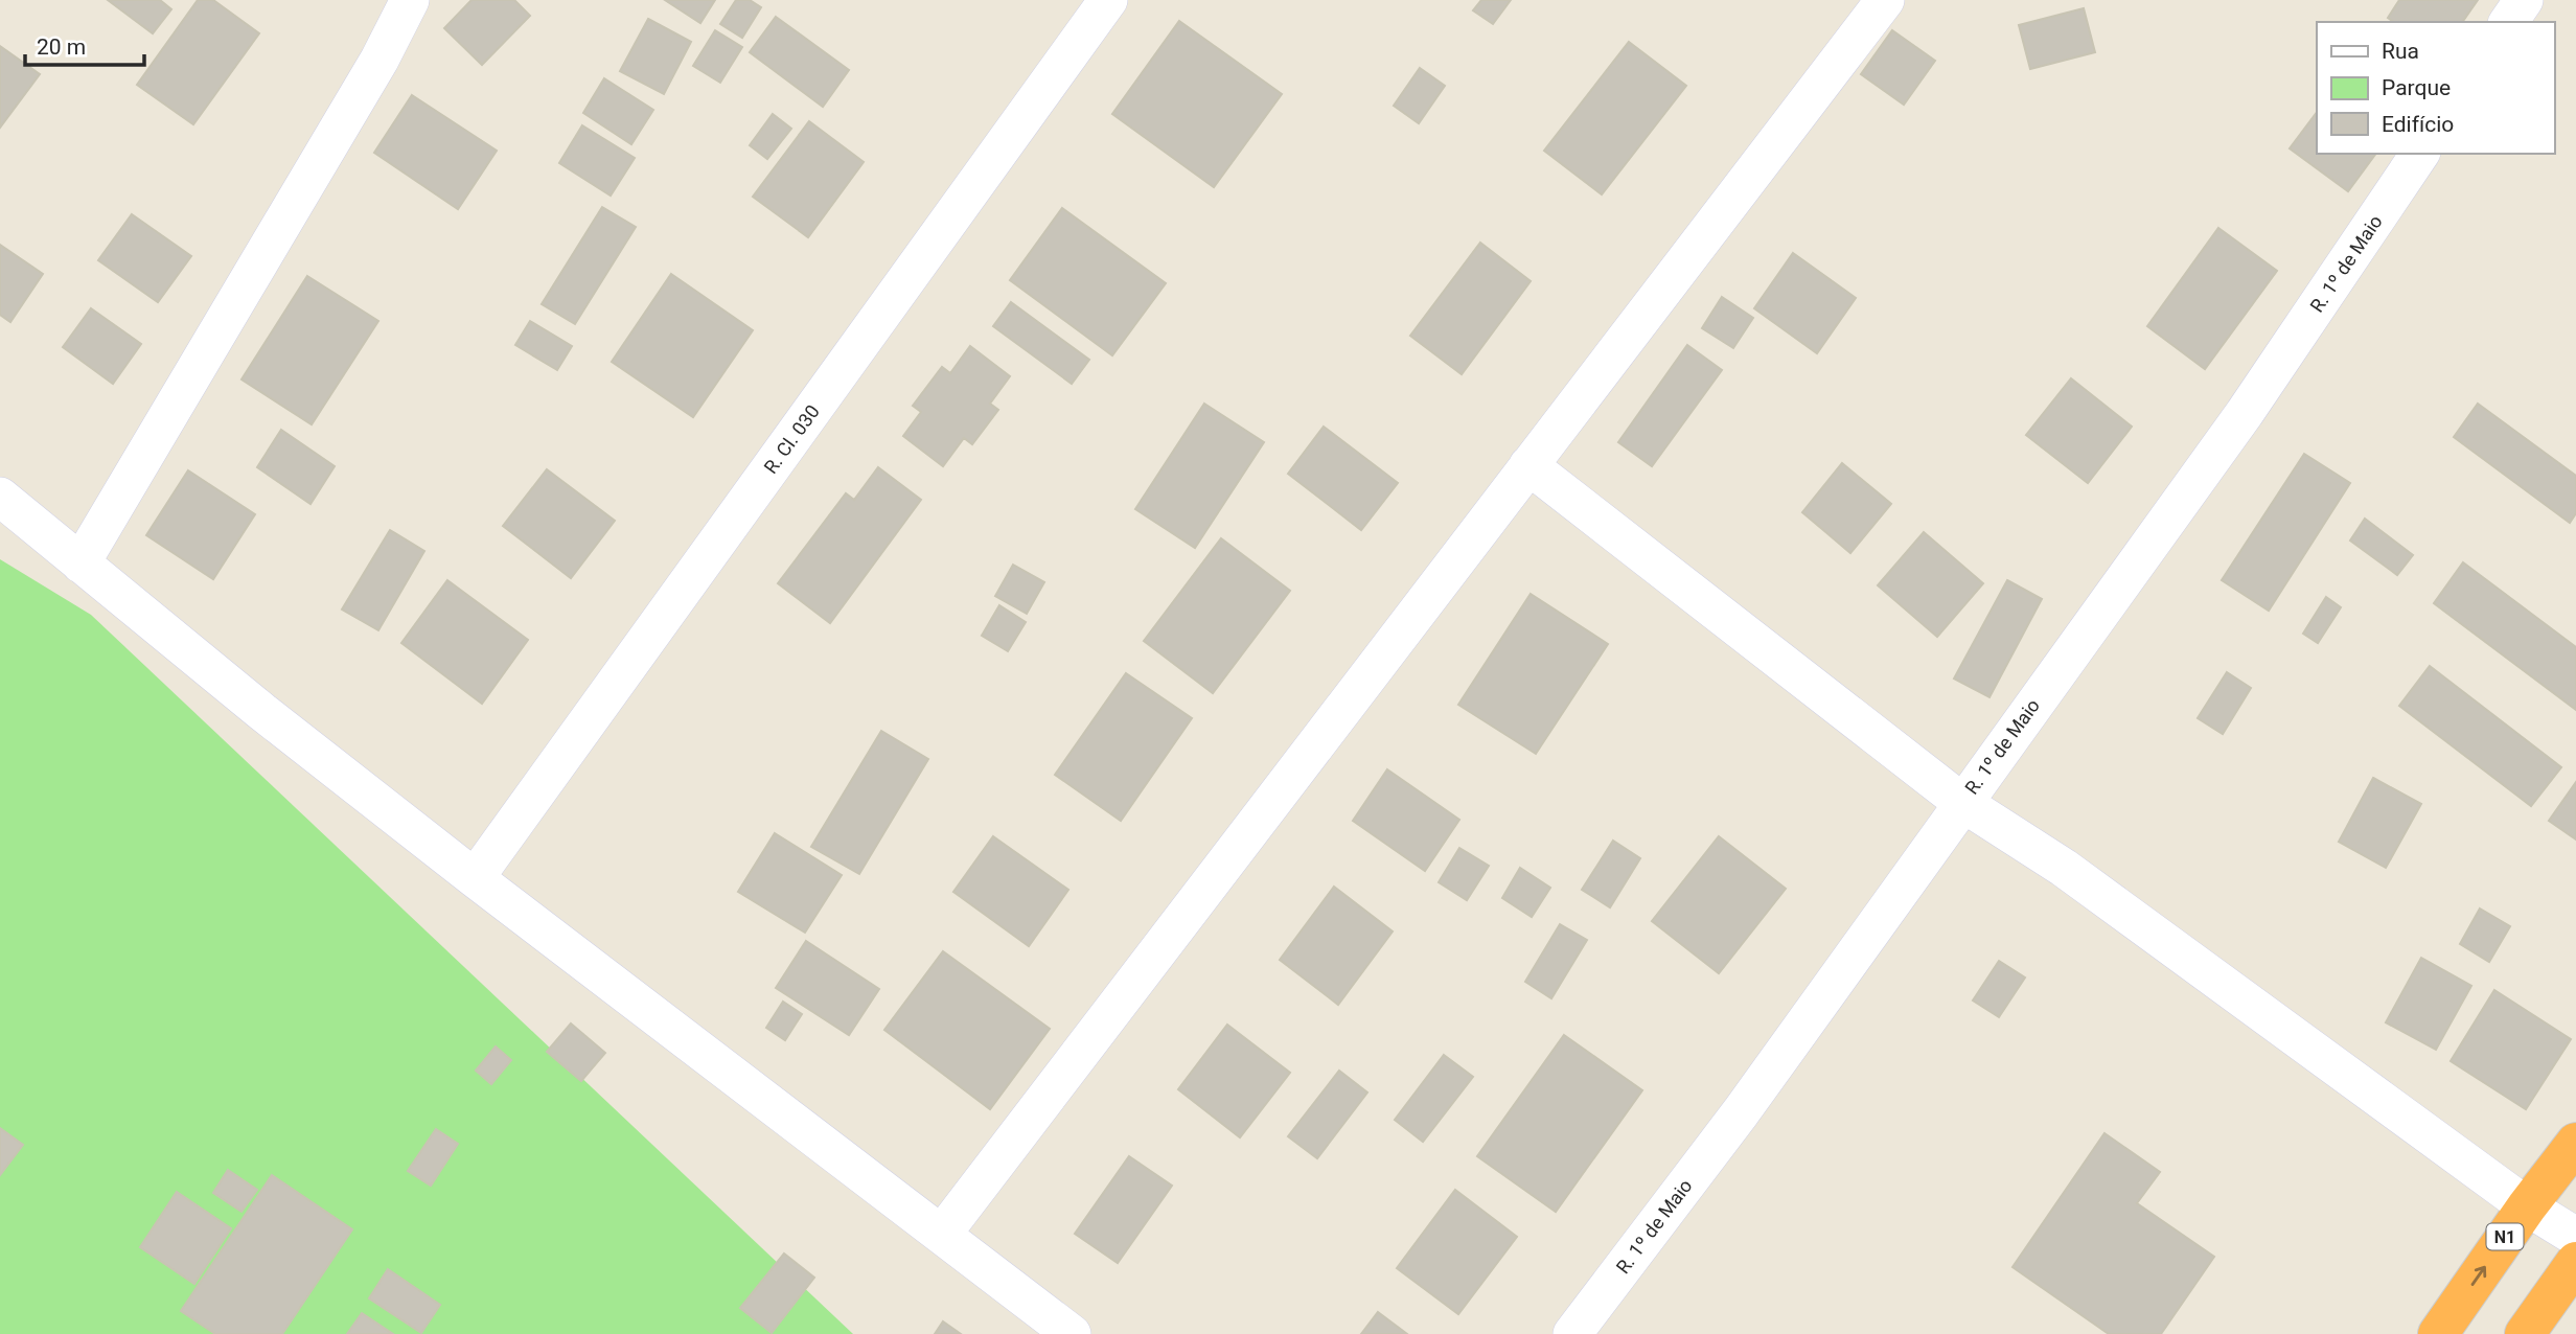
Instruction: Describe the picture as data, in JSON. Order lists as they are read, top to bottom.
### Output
{
  "streets": {
    "highway": ["N1"],
    "street": ["R. 1º de Maio", "R. Cl. 030"]
  },
  "legend": ["Rua", "Parque", "Edifício"],
  "scale_bar": "20 m"
}
